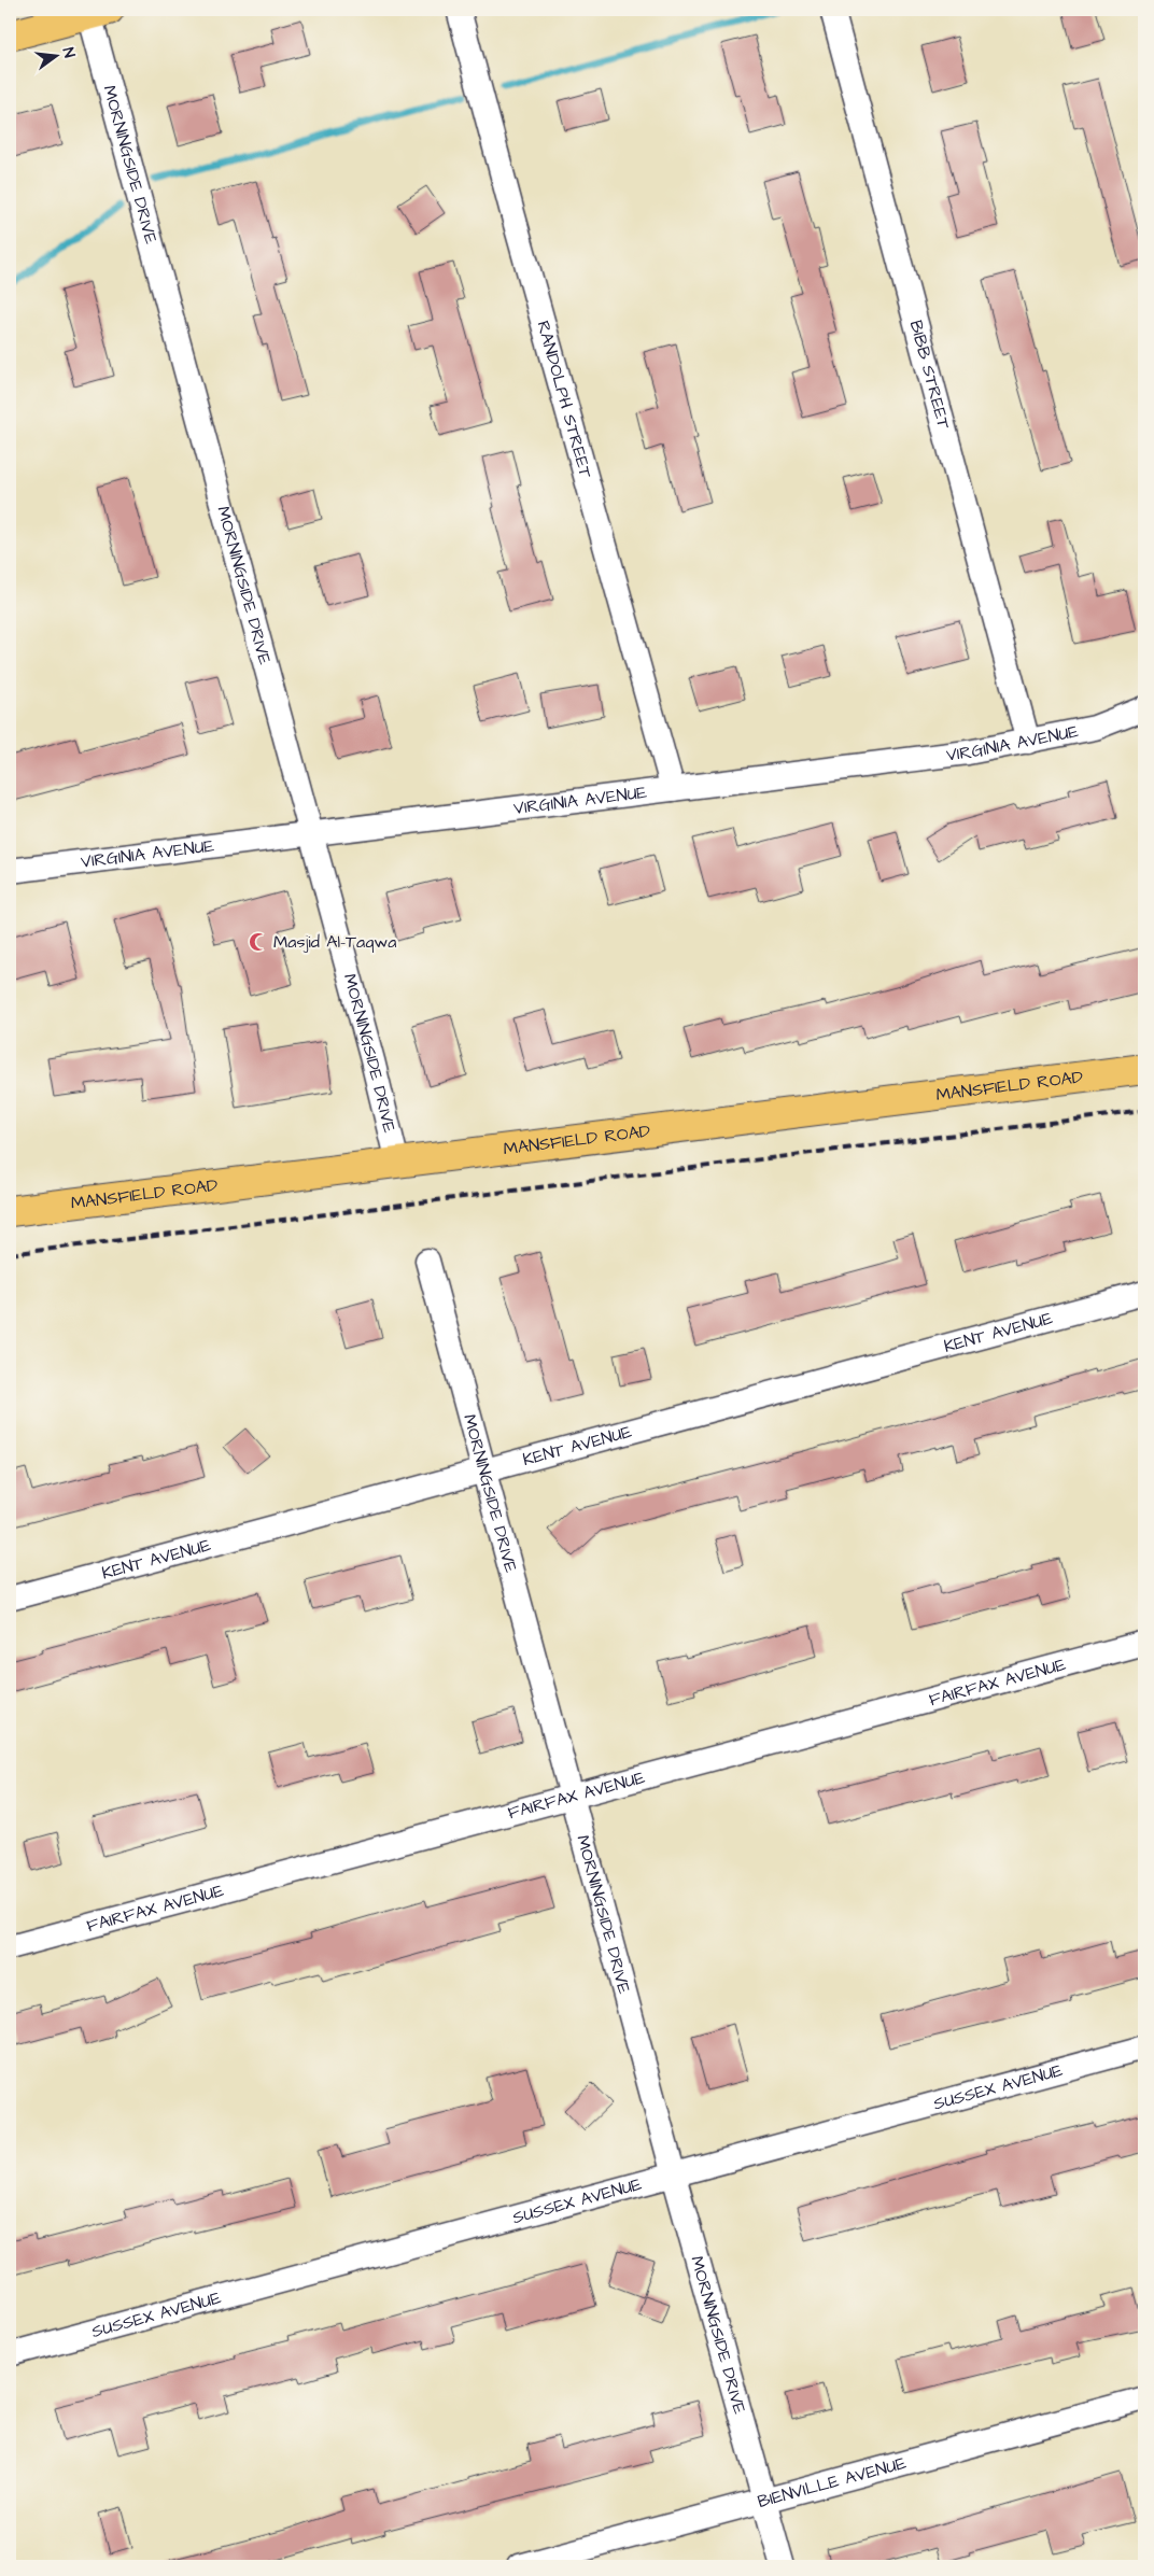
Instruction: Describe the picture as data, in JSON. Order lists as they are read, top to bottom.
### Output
{
  "streets": {
    "main road": ["MANSFIELD ROAD"],
    "street": [
      "MORNINGSIDE DRIVE",
      "BIBB STREET",
      "RANDOLPH STREET",
      "VIRGINIA AVENUE",
      "KENT AVENUE",
      "FAIRFAX AVENUE",
      "SUSSEX AVENUE",
      "BIENVILLE AVENUE"
    ]
  },
  "crossings": [
    ["MORNINGSIDE DRIVE", "VIRGINIA AVENUE"],
    ["MORNINGSIDE DRIVE", "MANSFIELD ROAD"],
    ["MORNINGSIDE DRIVE", "KENT AVENUE"],
    ["MORNINGSIDE DRIVE", "FAIRFAX AVENUE"],
    ["MORNINGSIDE DRIVE", "SUSSEX AVENUE"],
    ["MORNINGSIDE DRIVE", "BIENVILLE AVENUE"],
    ["BIBB STREET", "VIRGINIA AVENUE"],
    ["RANDOLPH STREET", "VIRGINIA AVENUE"]
  ],
  "places": {
    "mosque": ["Masjid Al-Taqwa"]
  },
  "north": "right"
}
